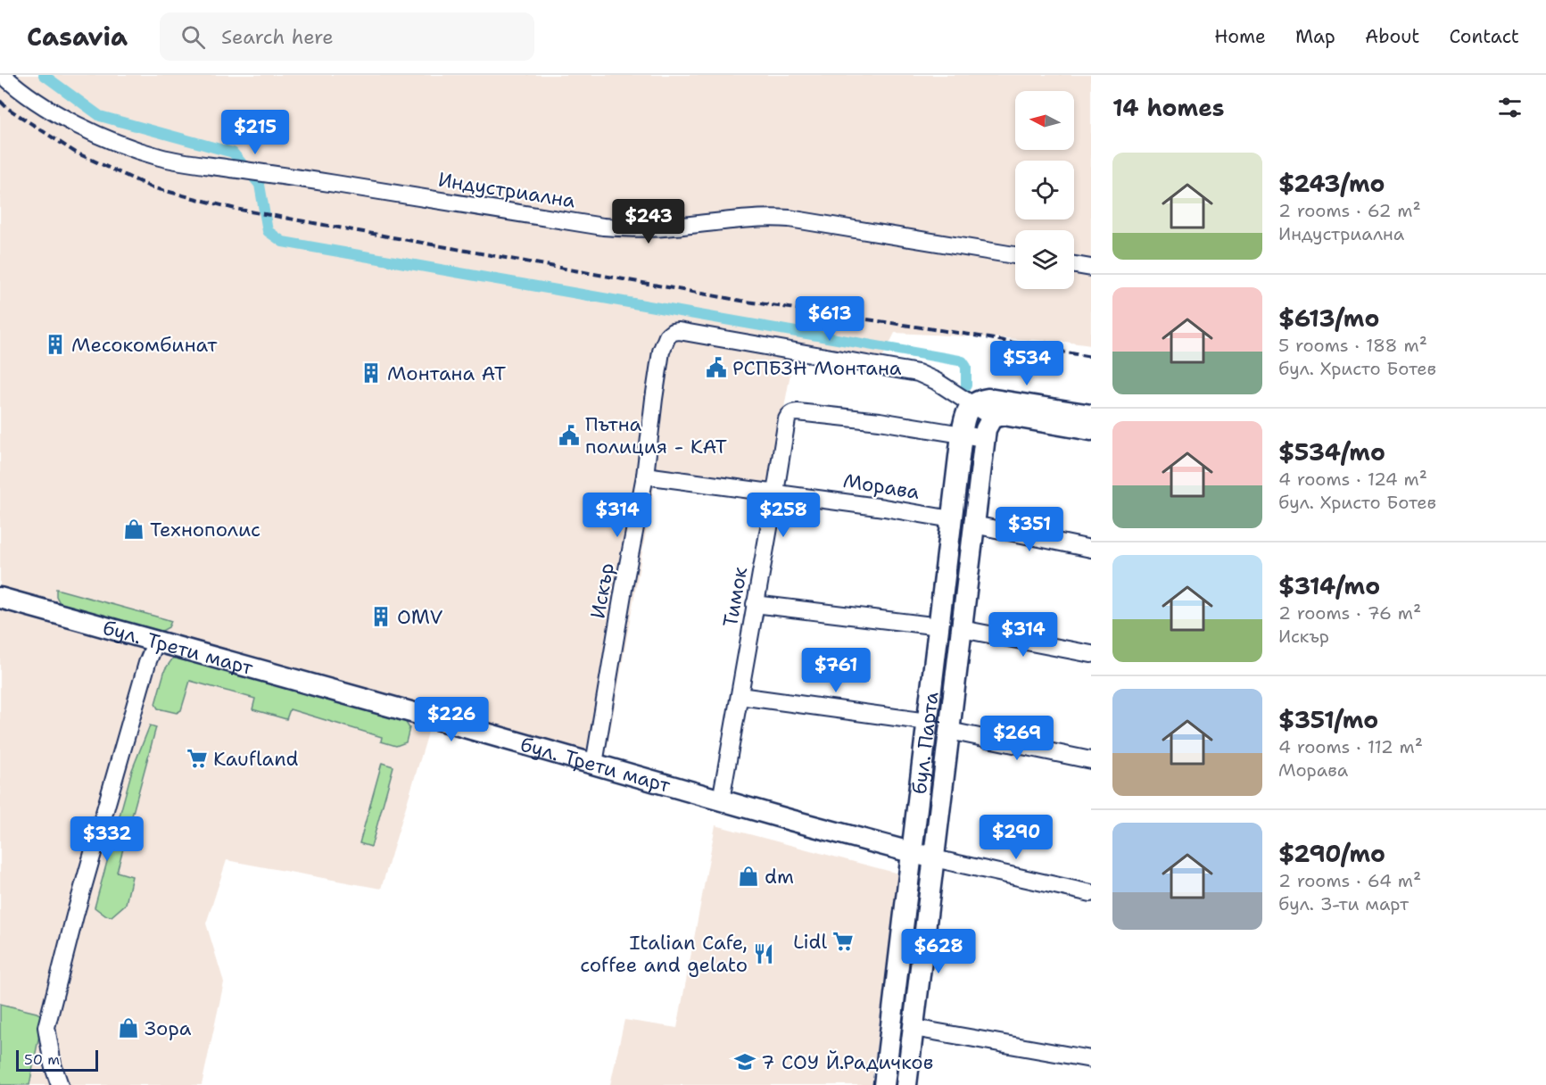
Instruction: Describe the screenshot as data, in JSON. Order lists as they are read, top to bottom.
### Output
{
  "streets": {
    "main road": ["бул. Трети март", "бул. Парта"],
    "street": [
      "Индустриална",
      "Морава",
      "Искър",
      "Тимок"
    ]
  },
  "crossings": [
    ["Морава", "Искър"],
    ["Морава", "Тимок"],
    ["Морава", "бул. Парта"],
    ["Искър", "бул. Трети март"],
    ["Искър", "бул. Парта"],
    ["Тимок", "бул. Трети март"],
    ["Тимок", "бул. Парта"],
    ["бул. Трети март", "бул. Парта"]
  ],
  "places": {
    "building": ["Месокомбинат", "Монтана АТ", "OMV"],
    "public building": ["РСПБЗН Монтана", "Пътна полиция - КАТ"],
    "shop": ["Технополис", "dm", "Зора"],
    "supermarket": ["Kaufland", "Lidl"],
    "restaurant": ["Italian Cafe, coffee and gelato"],
    "school or university": ["7 СОУ Й.Радичков"]
  },
  "scale_bar": "50 m",
  "north": "left",
  "page": {
    "header": "Casavia",
    "search": "Search here",
    "nav": [
      "Home",
      "Map",
      "About",
      "Contact"
    ],
    "heading": "14 homes",
    "price": [
      "$215",
      "$243",
      "$613",
      "$534",
      "$314",
      "$258",
      "$351",
      "$314",
      "$761",
      "$226",
      "$269",
      "$290",
      "$332",
      "$628"
    ],
    "list": [
      {
        "name": "$243/mo",
        "note": "2 rooms · 62 m² · Индустриална"
      },
      {
        "name": "$613/mo",
        "note": "5 rooms · 188 m² · бул. Христо Ботев"
      },
      {
        "name": "$534/mo",
        "note": "4 rooms · 124 m² · бул. Христо Ботев"
      },
      {
        "name": "$314/mo",
        "note": "2 rooms · 76 m² · Искър"
      },
      {
        "name": "$351/mo",
        "note": "4 rooms · 112 m² · Морава"
      },
      {
        "name": "$290/mo",
        "note": "2 rooms · 64 m² · бул. 3-ти март"
      }
    ],
    "scale": "50 m"
  }
}
